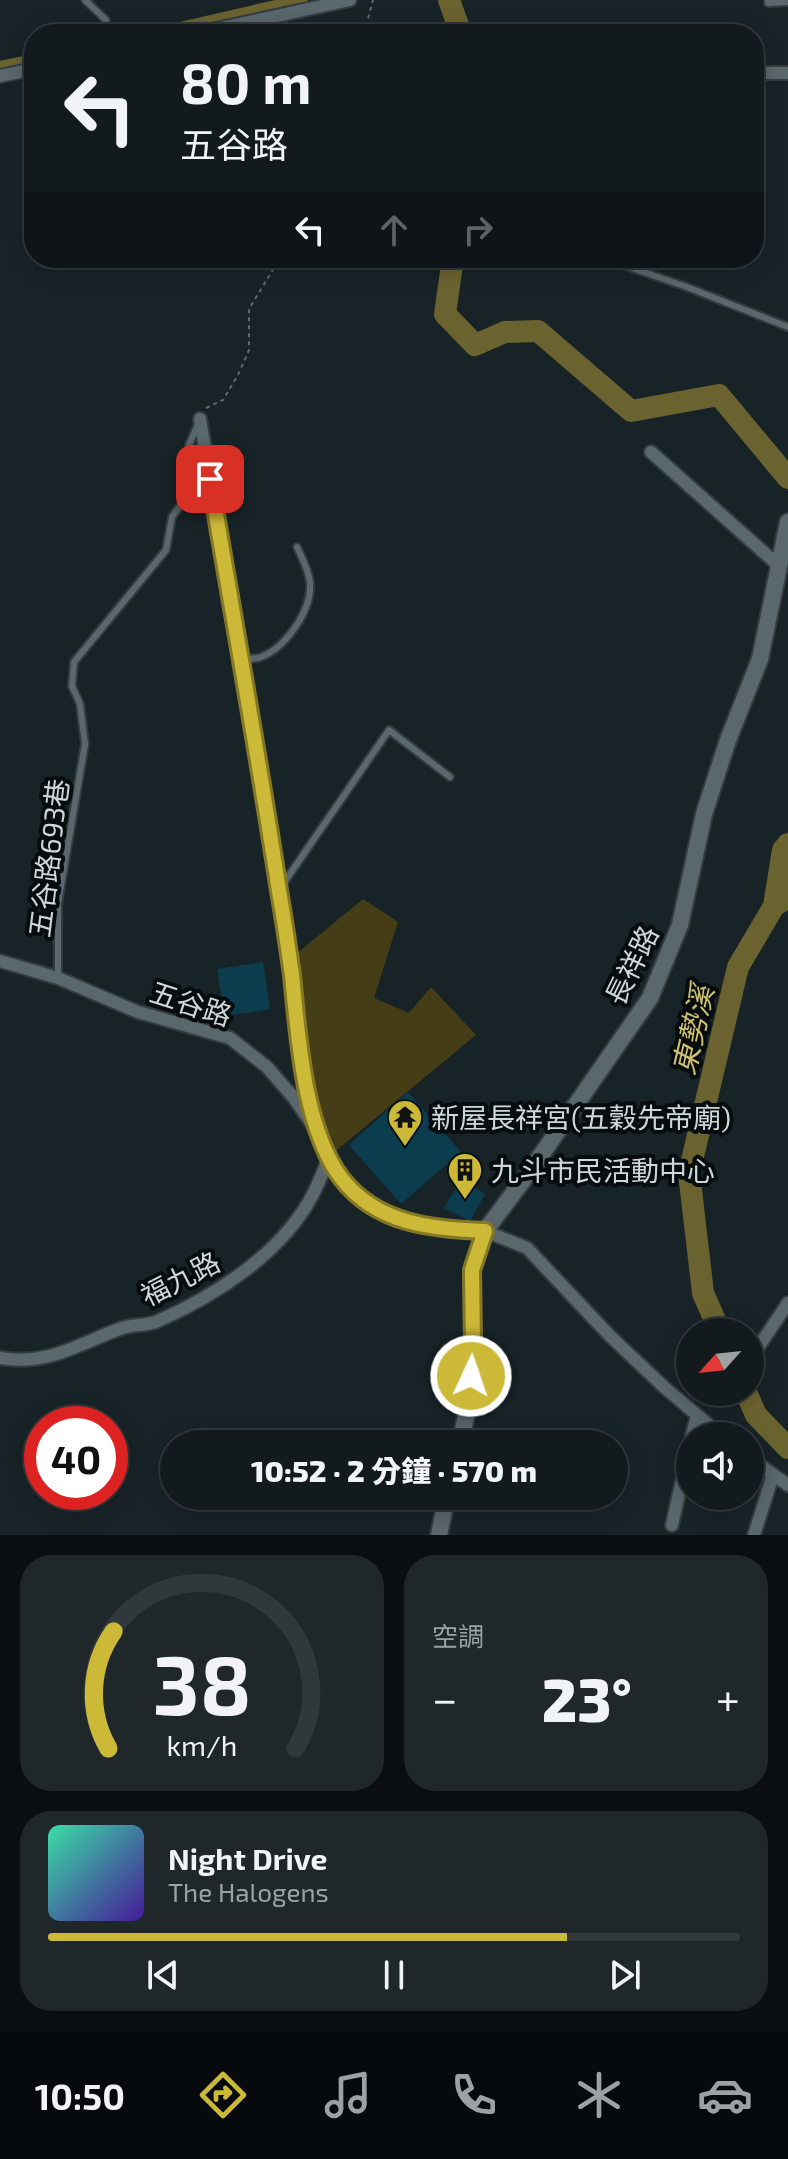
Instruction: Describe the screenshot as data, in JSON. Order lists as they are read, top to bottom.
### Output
{
  "streets": {
    "street": ["長祥路", "五谷路", "福九路"],
    "lane": ["五谷路693巷"]
  },
  "crossings": [
    ["五谷路693巷", "五谷路"],
    ["長祥路", "五谷路"],
    ["五谷路", "福九路"]
  ],
  "water": ["東勢溪"],
  "places": {
    "temple": ["新屋長祥宮(五穀先帝廟)"],
    "building": ["九斗市民活動中心"]
  },
  "north": "bottom left",
  "page": {
    "turn": ["80 m", "五谷路"],
    "limit": "40",
    "trip": "10:52 · 2 分鐘 · 570 m",
    "tile": "空調",
    "heat": ["−", "23°", "+"],
    "song": ["Night Drive", "The Halogens"],
    "tabs": "10:50",
    "gauge": ["38", "km/h"]
  }
}
